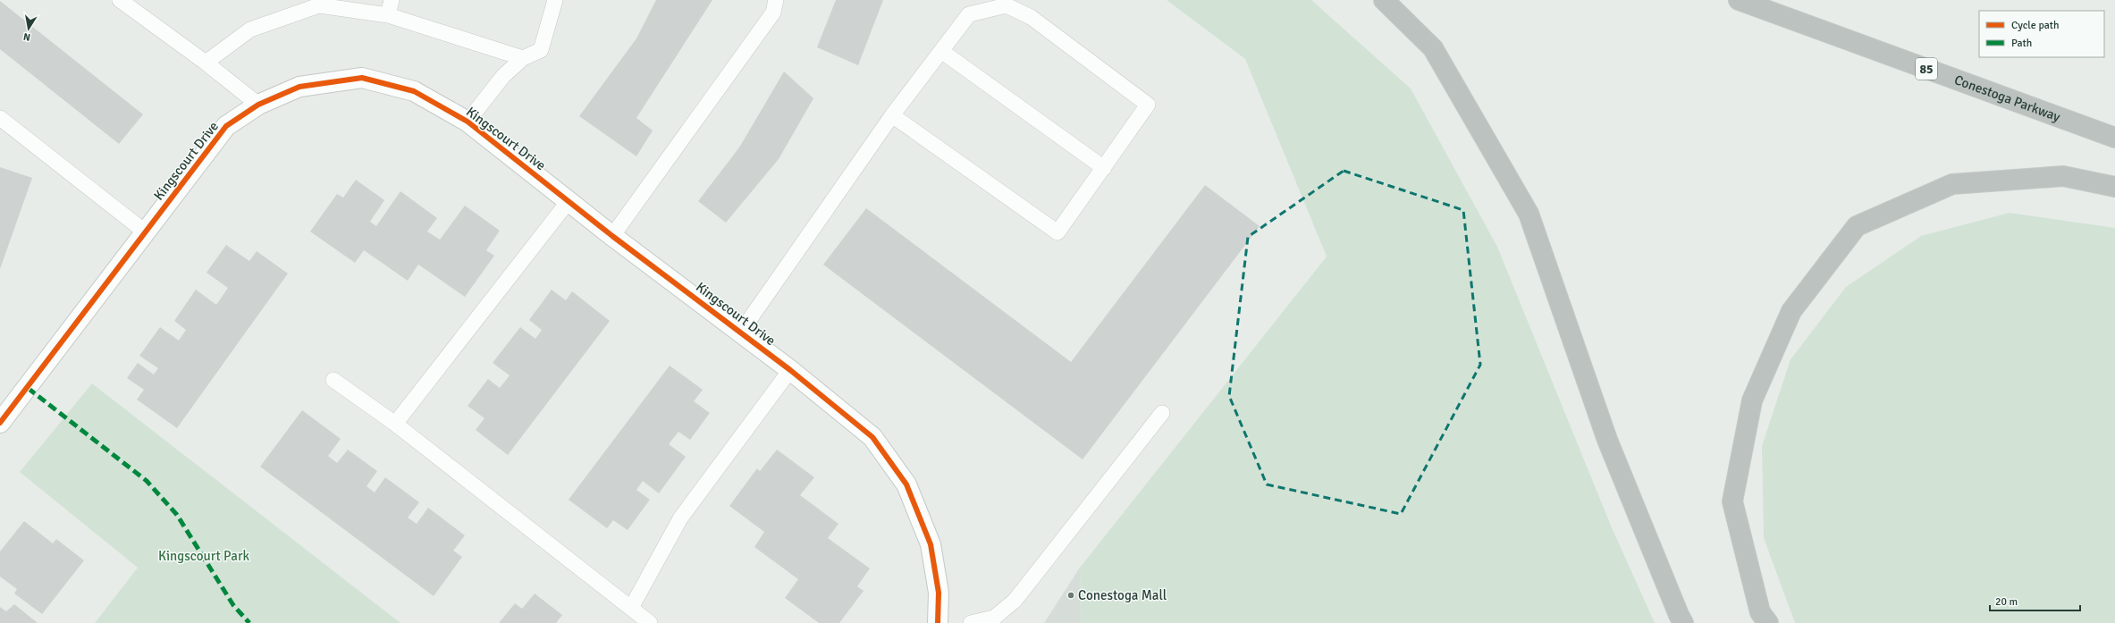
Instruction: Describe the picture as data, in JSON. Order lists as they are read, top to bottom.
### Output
{
  "streets": {
    "highway": ["85", "Conestoga Parkway"],
    "street": ["Kingscourt Drive"]
  },
  "parks": ["Kingscourt Park"],
  "places": ["Conestoga Mall"],
  "legend": ["Cycle path", "Path"],
  "scale_bar": "20 m",
  "north": "bottom"
}
